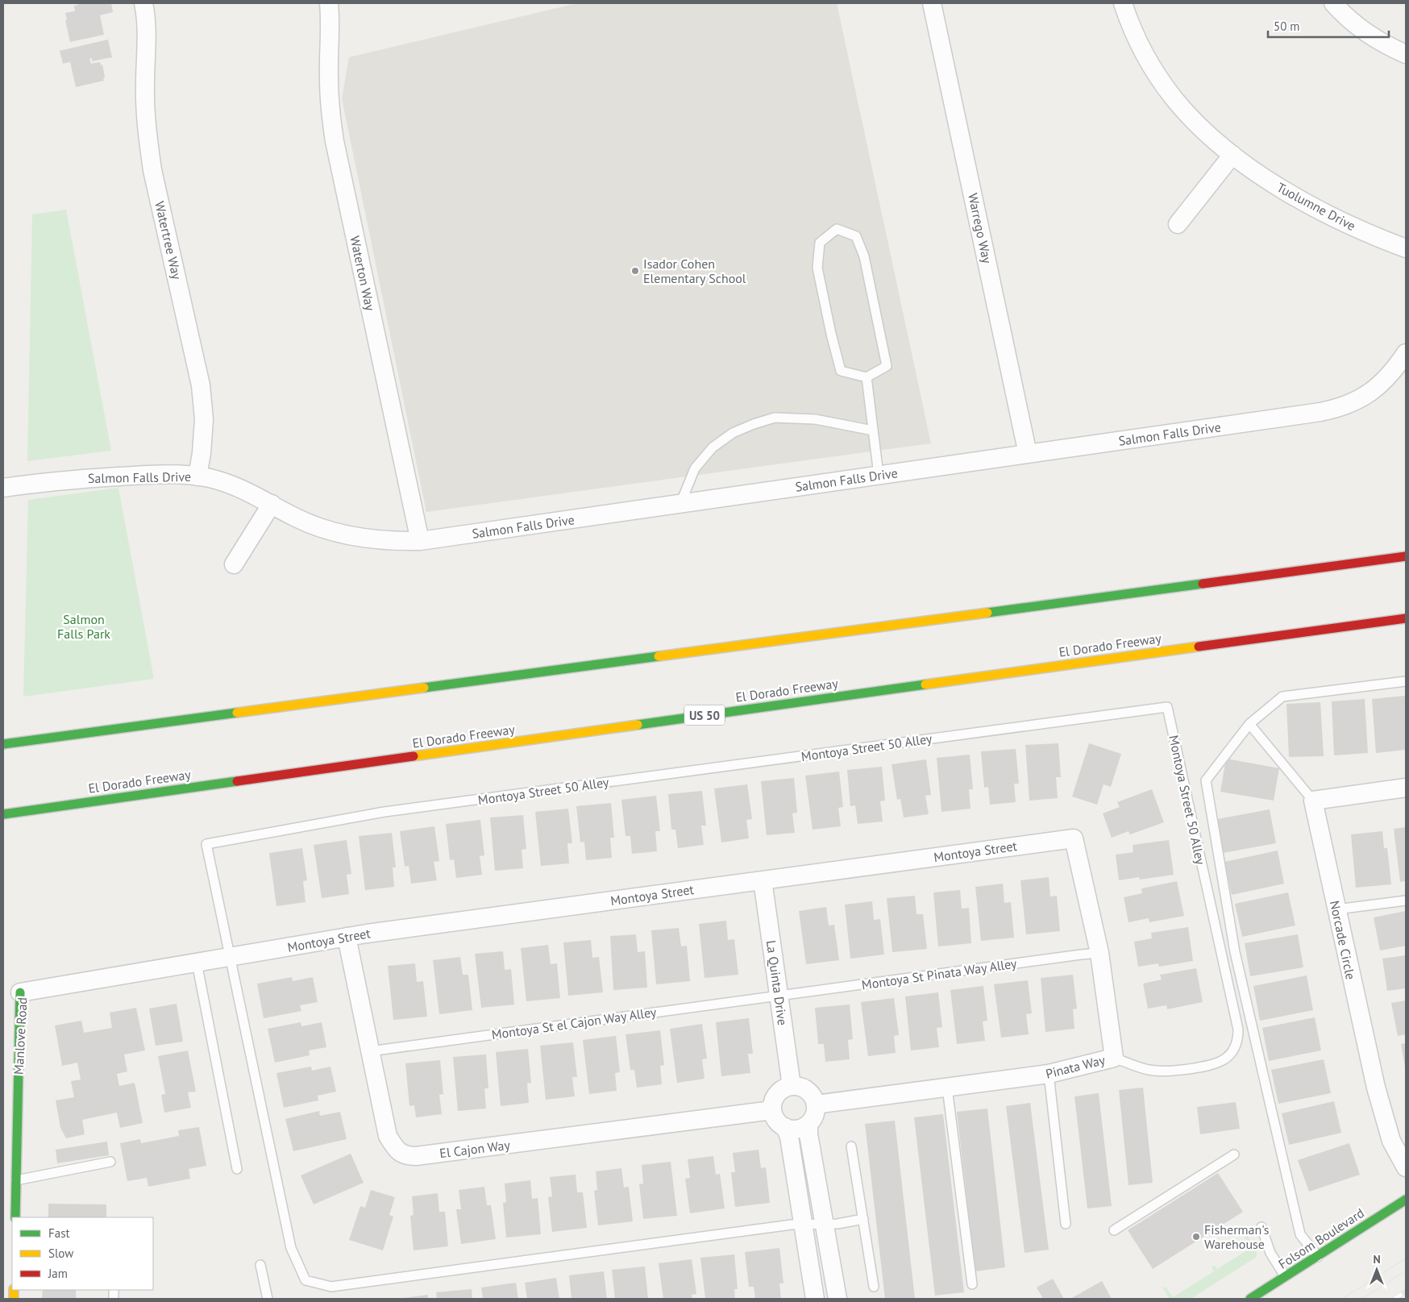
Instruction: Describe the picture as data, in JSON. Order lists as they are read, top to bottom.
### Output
{
  "streets": {
    "main road": [
      "El Dorado Freeway",
      "US 50",
      "Manlove Road",
      "Folsom Boulevard"
    ],
    "street": [
      "Tuolumne Drive",
      "Warrego Way",
      "Watertree Way",
      "Waterton Way",
      "Salmon Falls Drive",
      "Montoya Street",
      "Norcade Circle",
      "La Quinta Drive",
      "Pinata Way",
      "El Cajon Way"
    ],
    "lane": ["Montoya Street 50 Alley", "Montoya St Pinata Way Alley", "Montoya St el Cajon Way Alley"]
  },
  "crossings": [
    ["Warrego Way", "Salmon Falls Drive"],
    ["Watertree Way", "Salmon Falls Drive"],
    ["Waterton Way", "Salmon Falls Drive"],
    ["Montoya Street 50 Alley", "Montoya Street"],
    ["Montoya Street 50 Alley", "Manlove Road"],
    ["Montoya Street 50 Alley", "Pinata Way"],
    ["Montoya Street", "La Quinta Drive"],
    ["Montoya Street", "Manlove Road"],
    ["Montoya Street", "Pinata Way"],
    ["Montoya Street", "El Cajon Way"],
    ["Montoya St Pinata Way Alley", "La Quinta Drive"],
    ["Montoya St Pinata Way Alley", "Montoya St el Cajon Way Alley"],
    ["Montoya St Pinata Way Alley", "Pinata Way"],
    ["La Quinta Drive", "Montoya St el Cajon Way Alley"],
    ["La Quinta Drive", "Pinata Way"],
    ["La Quinta Drive", "El Cajon Way"],
    ["Montoya St el Cajon Way Alley", "El Cajon Way"],
    ["Pinata Way", "El Cajon Way"]
  ],
  "parks": ["Salmon Falls Park"],
  "places": ["Isador Cohen Elementary School", "Fisherman's Warehouse"],
  "legend": ["Fast", "Slow", "Jam"],
  "scale_bar": "50 m",
  "north": "top"
}
